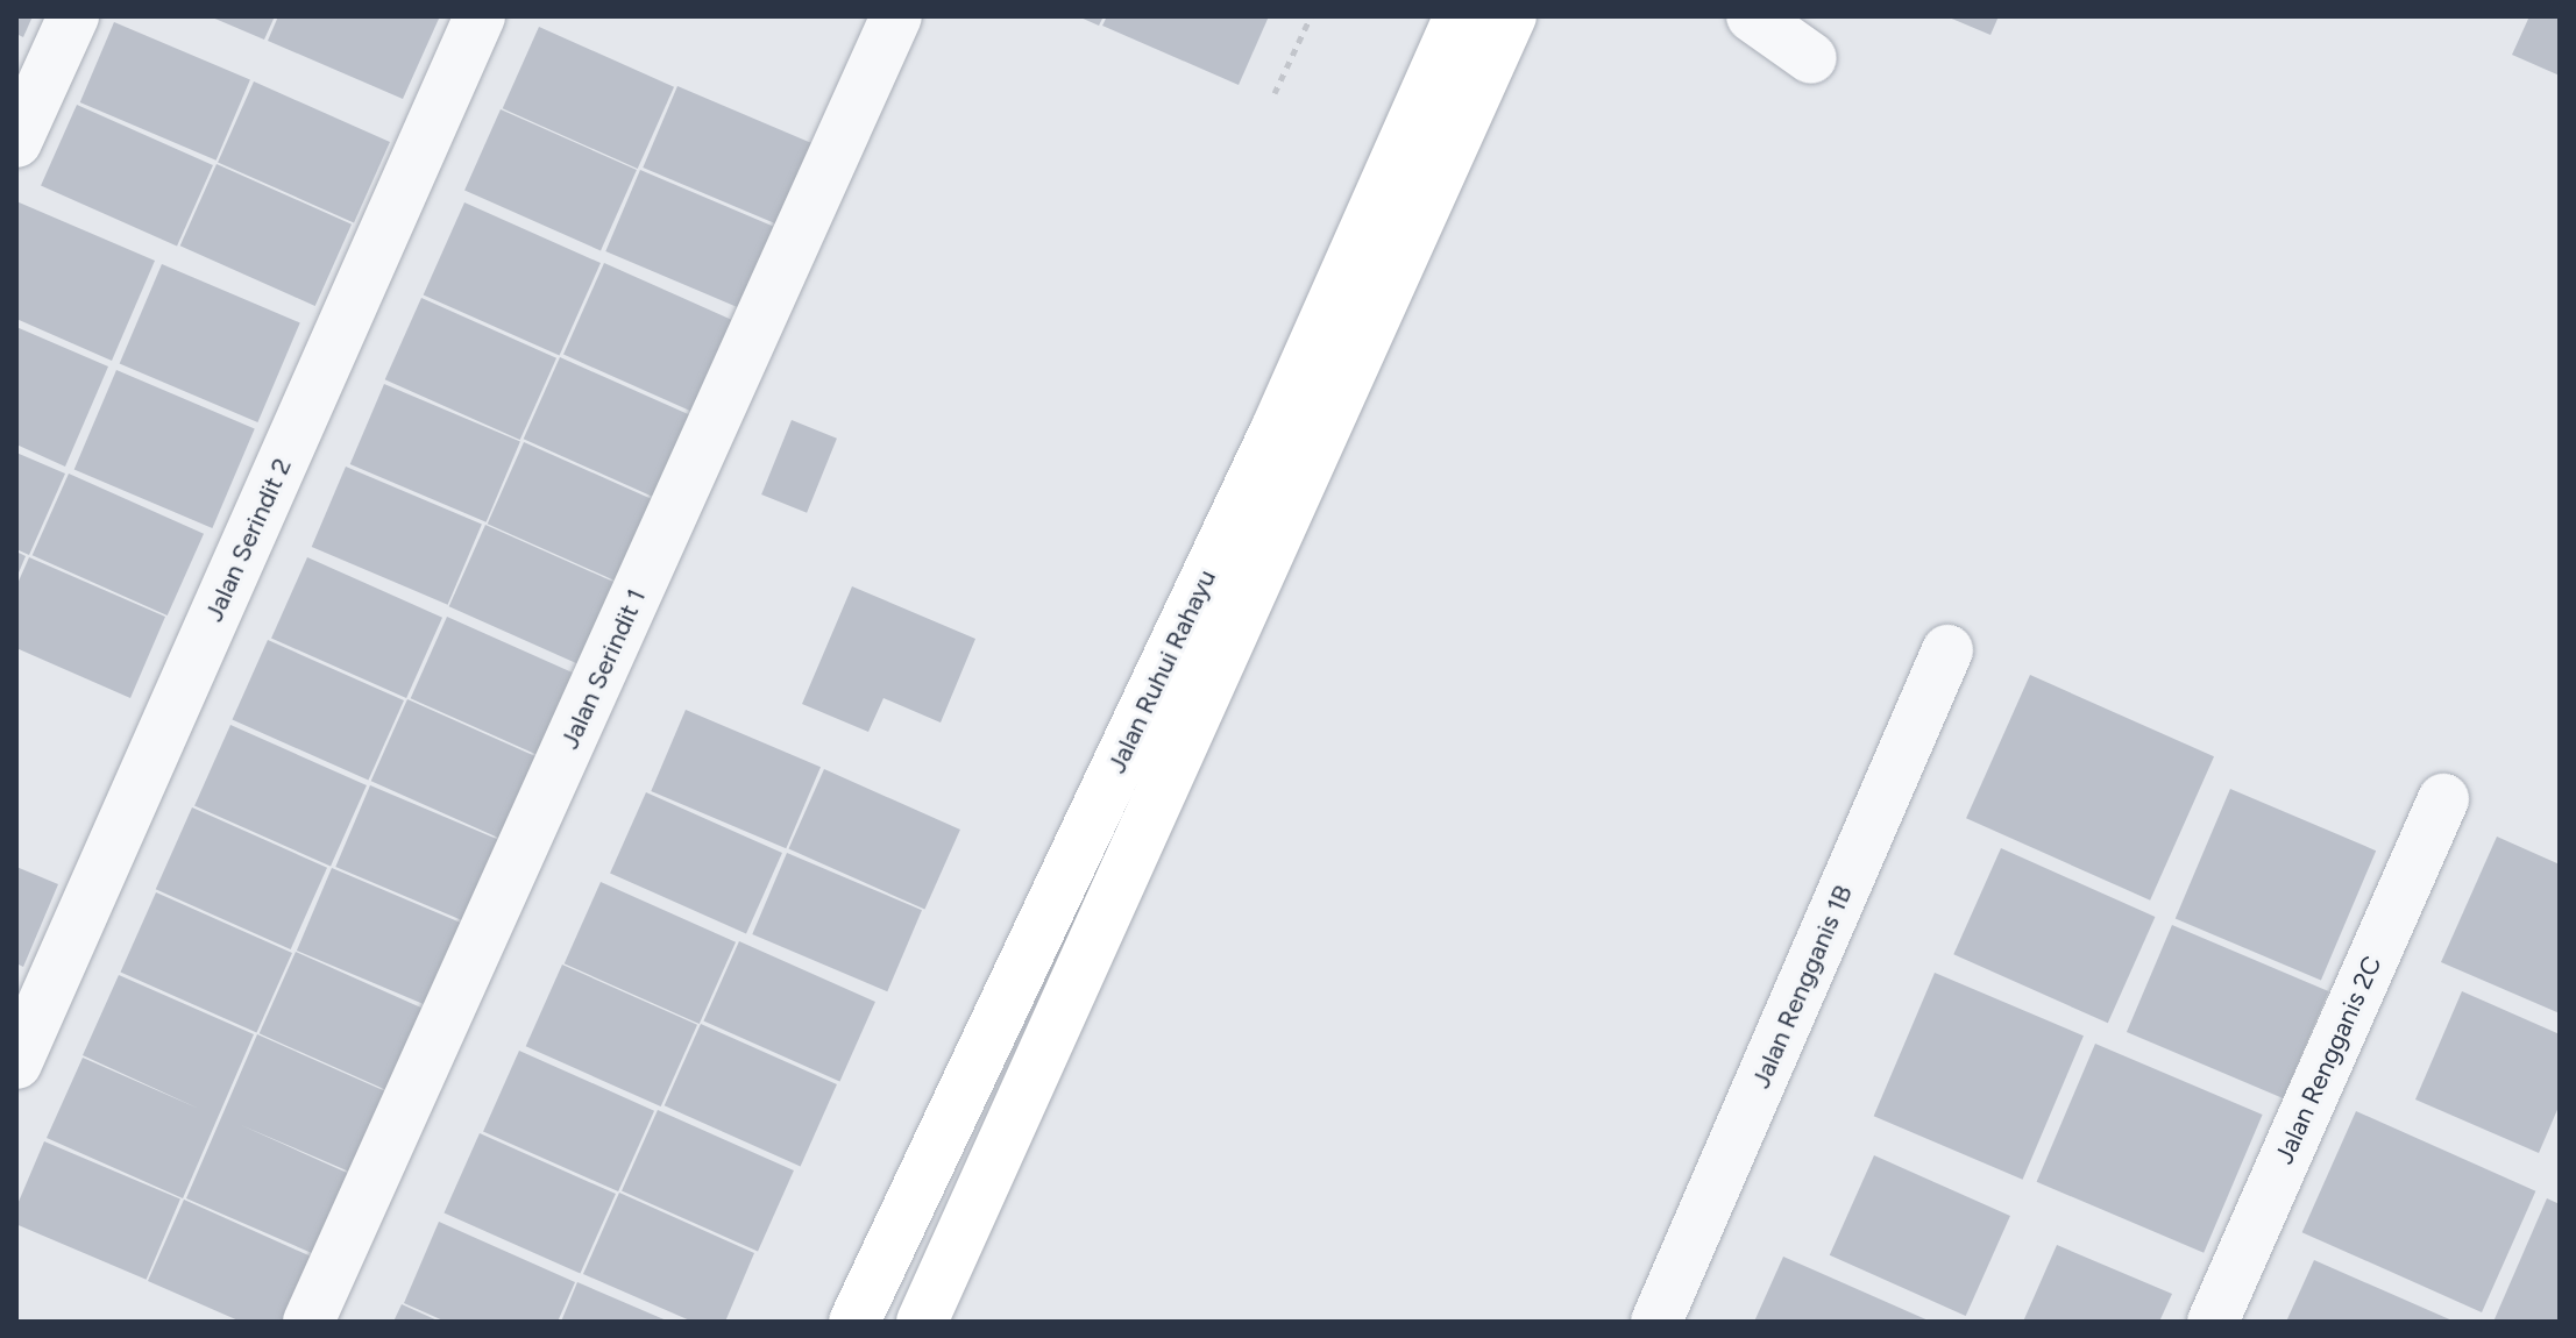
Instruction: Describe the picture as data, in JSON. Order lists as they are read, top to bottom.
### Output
{
  "streets": {
    "main road": ["Jalan Ruhui Rahayu"],
    "street": [
      "Jalan Serindit 2",
      "Jalan Serindit 1",
      "Jalan Rengganis 1B",
      "Jalan Rengganis 2C"
    ]
  }
}
